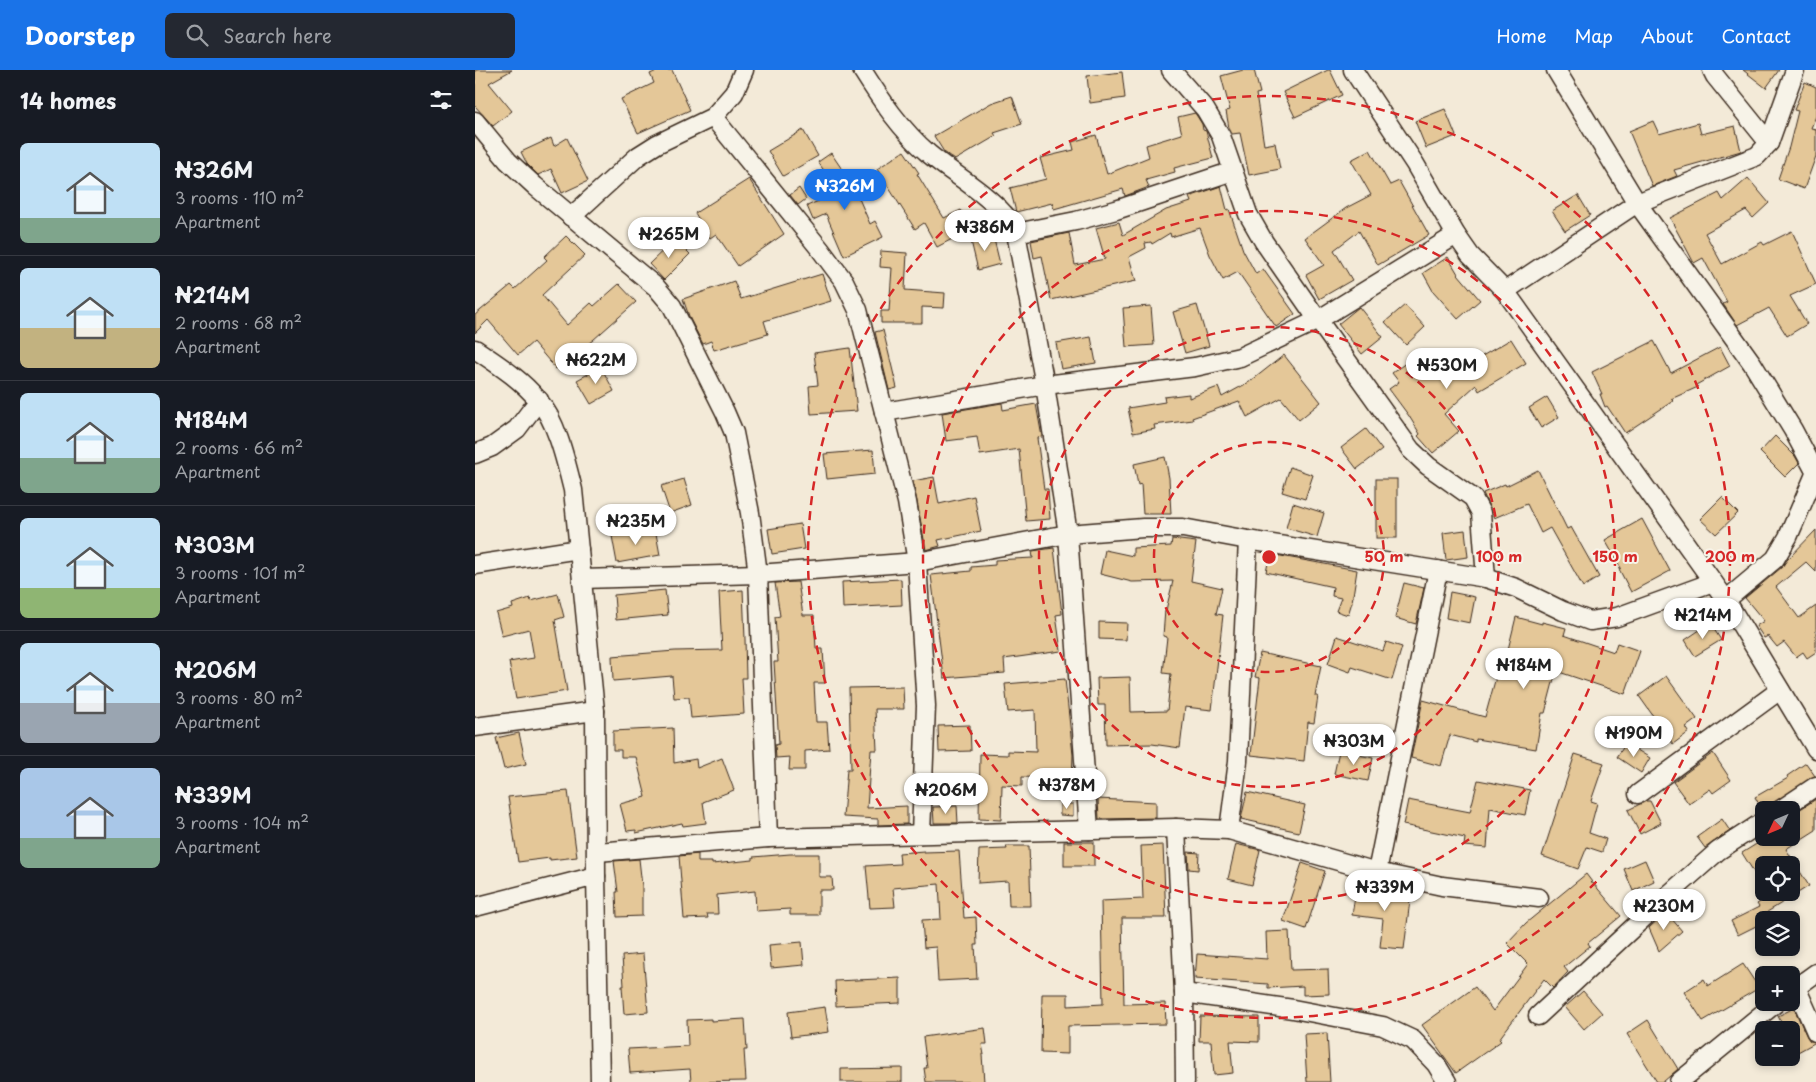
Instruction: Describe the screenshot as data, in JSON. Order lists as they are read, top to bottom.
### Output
{
  "north": "bottom left",
  "page": {
    "header": "Doorstep",
    "search": "Search here",
    "nav": [
      "Home",
      "Map",
      "About",
      "Contact"
    ],
    "heading": "14 homes",
    "list": [
      {
        "name": "₦326M",
        "note": "3 rooms · 110 m² · Apartment"
      },
      {
        "name": "₦214M",
        "note": "2 rooms · 68 m² · Apartment"
      },
      {
        "name": "₦184M",
        "note": "2 rooms · 66 m² · Apartment"
      },
      {
        "name": "₦303M",
        "note": "3 rooms · 101 m² · Apartment"
      },
      {
        "name": "₦206M",
        "note": "3 rooms · 80 m² · Apartment"
      },
      {
        "name": "₦339M",
        "note": "3 rooms · 104 m² · Apartment"
      }
    ],
    "price": [
      "₦326M",
      "₦386M",
      "₦265M",
      "₦622M",
      "₦530M",
      "₦235M",
      "₦214M",
      "₦184M",
      "₦190M",
      "₦303M",
      "₦378M",
      "₦206M",
      "₦339M",
      "₦230M"
    ],
    "map_buttons": ["+", "−"]
  },
  "rings": [
    "50 m",
    "100 m",
    "150 m",
    "200 m"
  ]
}
